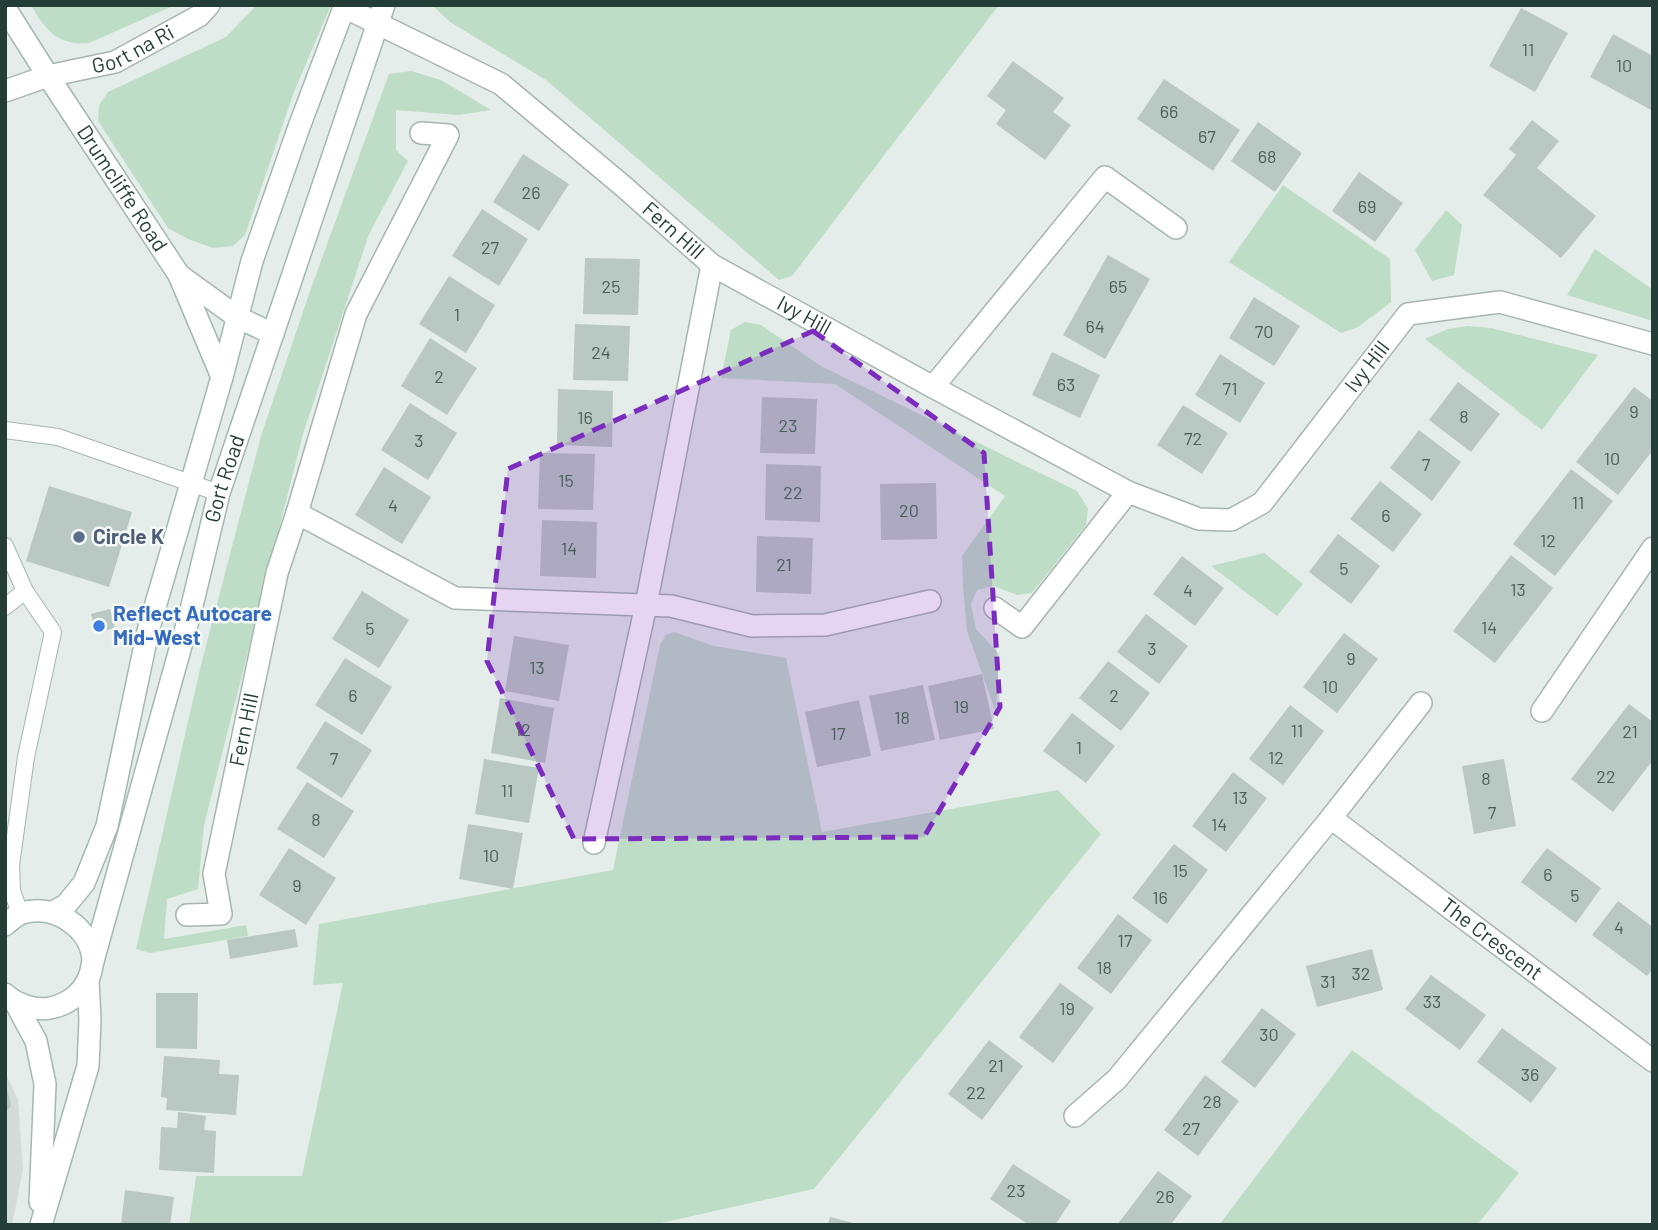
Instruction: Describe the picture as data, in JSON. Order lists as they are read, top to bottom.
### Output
{
  "streets": {
    "street": [
      "Gort na Ri",
      "Drumcliffe Road",
      "Fern Hill",
      "Ivy Hill",
      "Gort Road",
      "The Crescent"
    ]
  },
  "crossings": [
    ["Gort na Ri", "Drumcliffe Road"],
    ["Drumcliffe Road", "Gort Road"],
    ["Fern Hill", "Ivy Hill"],
    ["Fern Hill", "Gort Road"]
  ],
  "places": ["Circle K", "Reflect Autocare Mid-West"],
  "house_numbers": [
    "11",
    "10",
    "66",
    "67",
    "68",
    "26",
    "69",
    "27",
    "25",
    "65",
    "1",
    "64",
    "70",
    "24",
    "2",
    "63",
    "71",
    "9",
    "8",
    "16",
    "23",
    "72",
    "3",
    "10",
    "7",
    "15",
    "22",
    "11",
    "4",
    "20",
    "6",
    "12",
    "14",
    "21",
    "5",
    "13",
    "4",
    "14",
    "5",
    "3",
    "9",
    "13",
    "10",
    "6",
    "2",
    "19",
    "18",
    "12",
    "11",
    "21",
    "17",
    "1",
    "12",
    "7",
    "22",
    "8",
    "11",
    "13",
    "7",
    "8",
    "14",
    "10",
    "15",
    "6",
    "9",
    "5",
    "16",
    "4",
    "17",
    "18",
    "32",
    "31",
    "33",
    "19",
    "30",
    "21",
    "36",
    "22",
    "28",
    "27",
    "23",
    "26"
  ]
}
